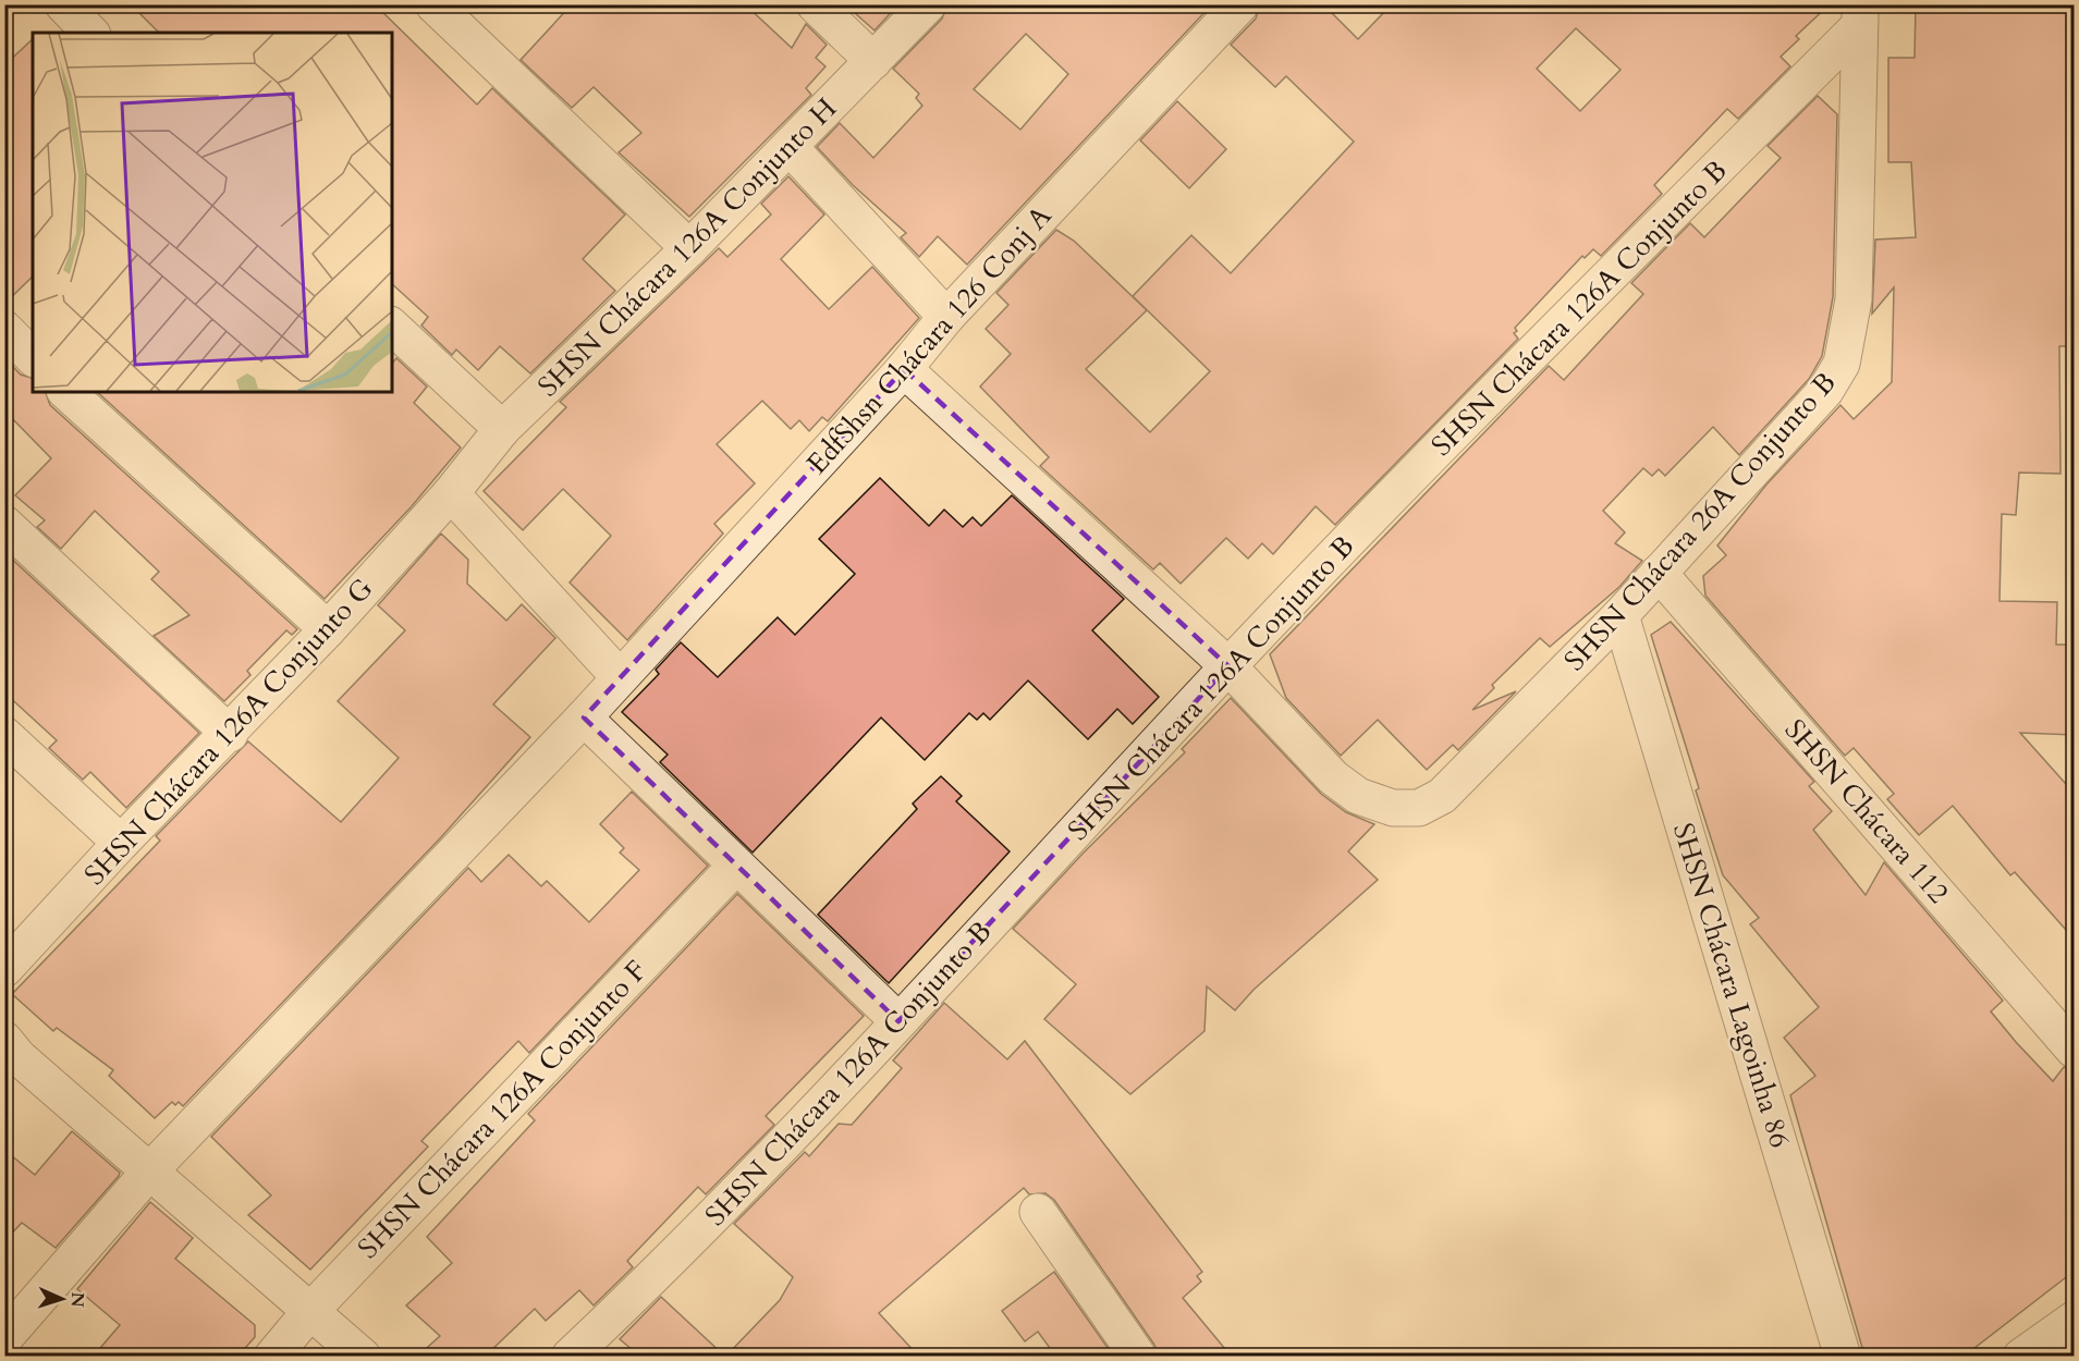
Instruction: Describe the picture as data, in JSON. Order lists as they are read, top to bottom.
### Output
{
  "streets": {
    "street": [
      "SHSN Chácara 126A Conjunto H",
      "SHSN Chácara 126A Conjunto B",
      "EdfShsn Chácara 126 Conj A",
      "SHSN Chácara 26A Conjunto B",
      "SHSN Chácara 126A Conjunto G",
      "SHSN Chácara 112",
      "SHSN Chácara Lagoinha 86",
      "SHSN Chácara 126A Conjunto F"
    ]
  },
  "crossings": [
    ["SHSN Chácara 126A Conjunto H", "SHSN Chácara 126A Conjunto G"],
    ["SHSN Chácara 126A Conjunto B", "SHSN Chácara 26A Conjunto B"],
    ["SHSN Chácara 26A Conjunto B", "SHSN Chácara 112"],
    ["SHSN Chácara 26A Conjunto B", "SHSN Chácara Lagoinha 86"]
  ],
  "north": "right"
}
